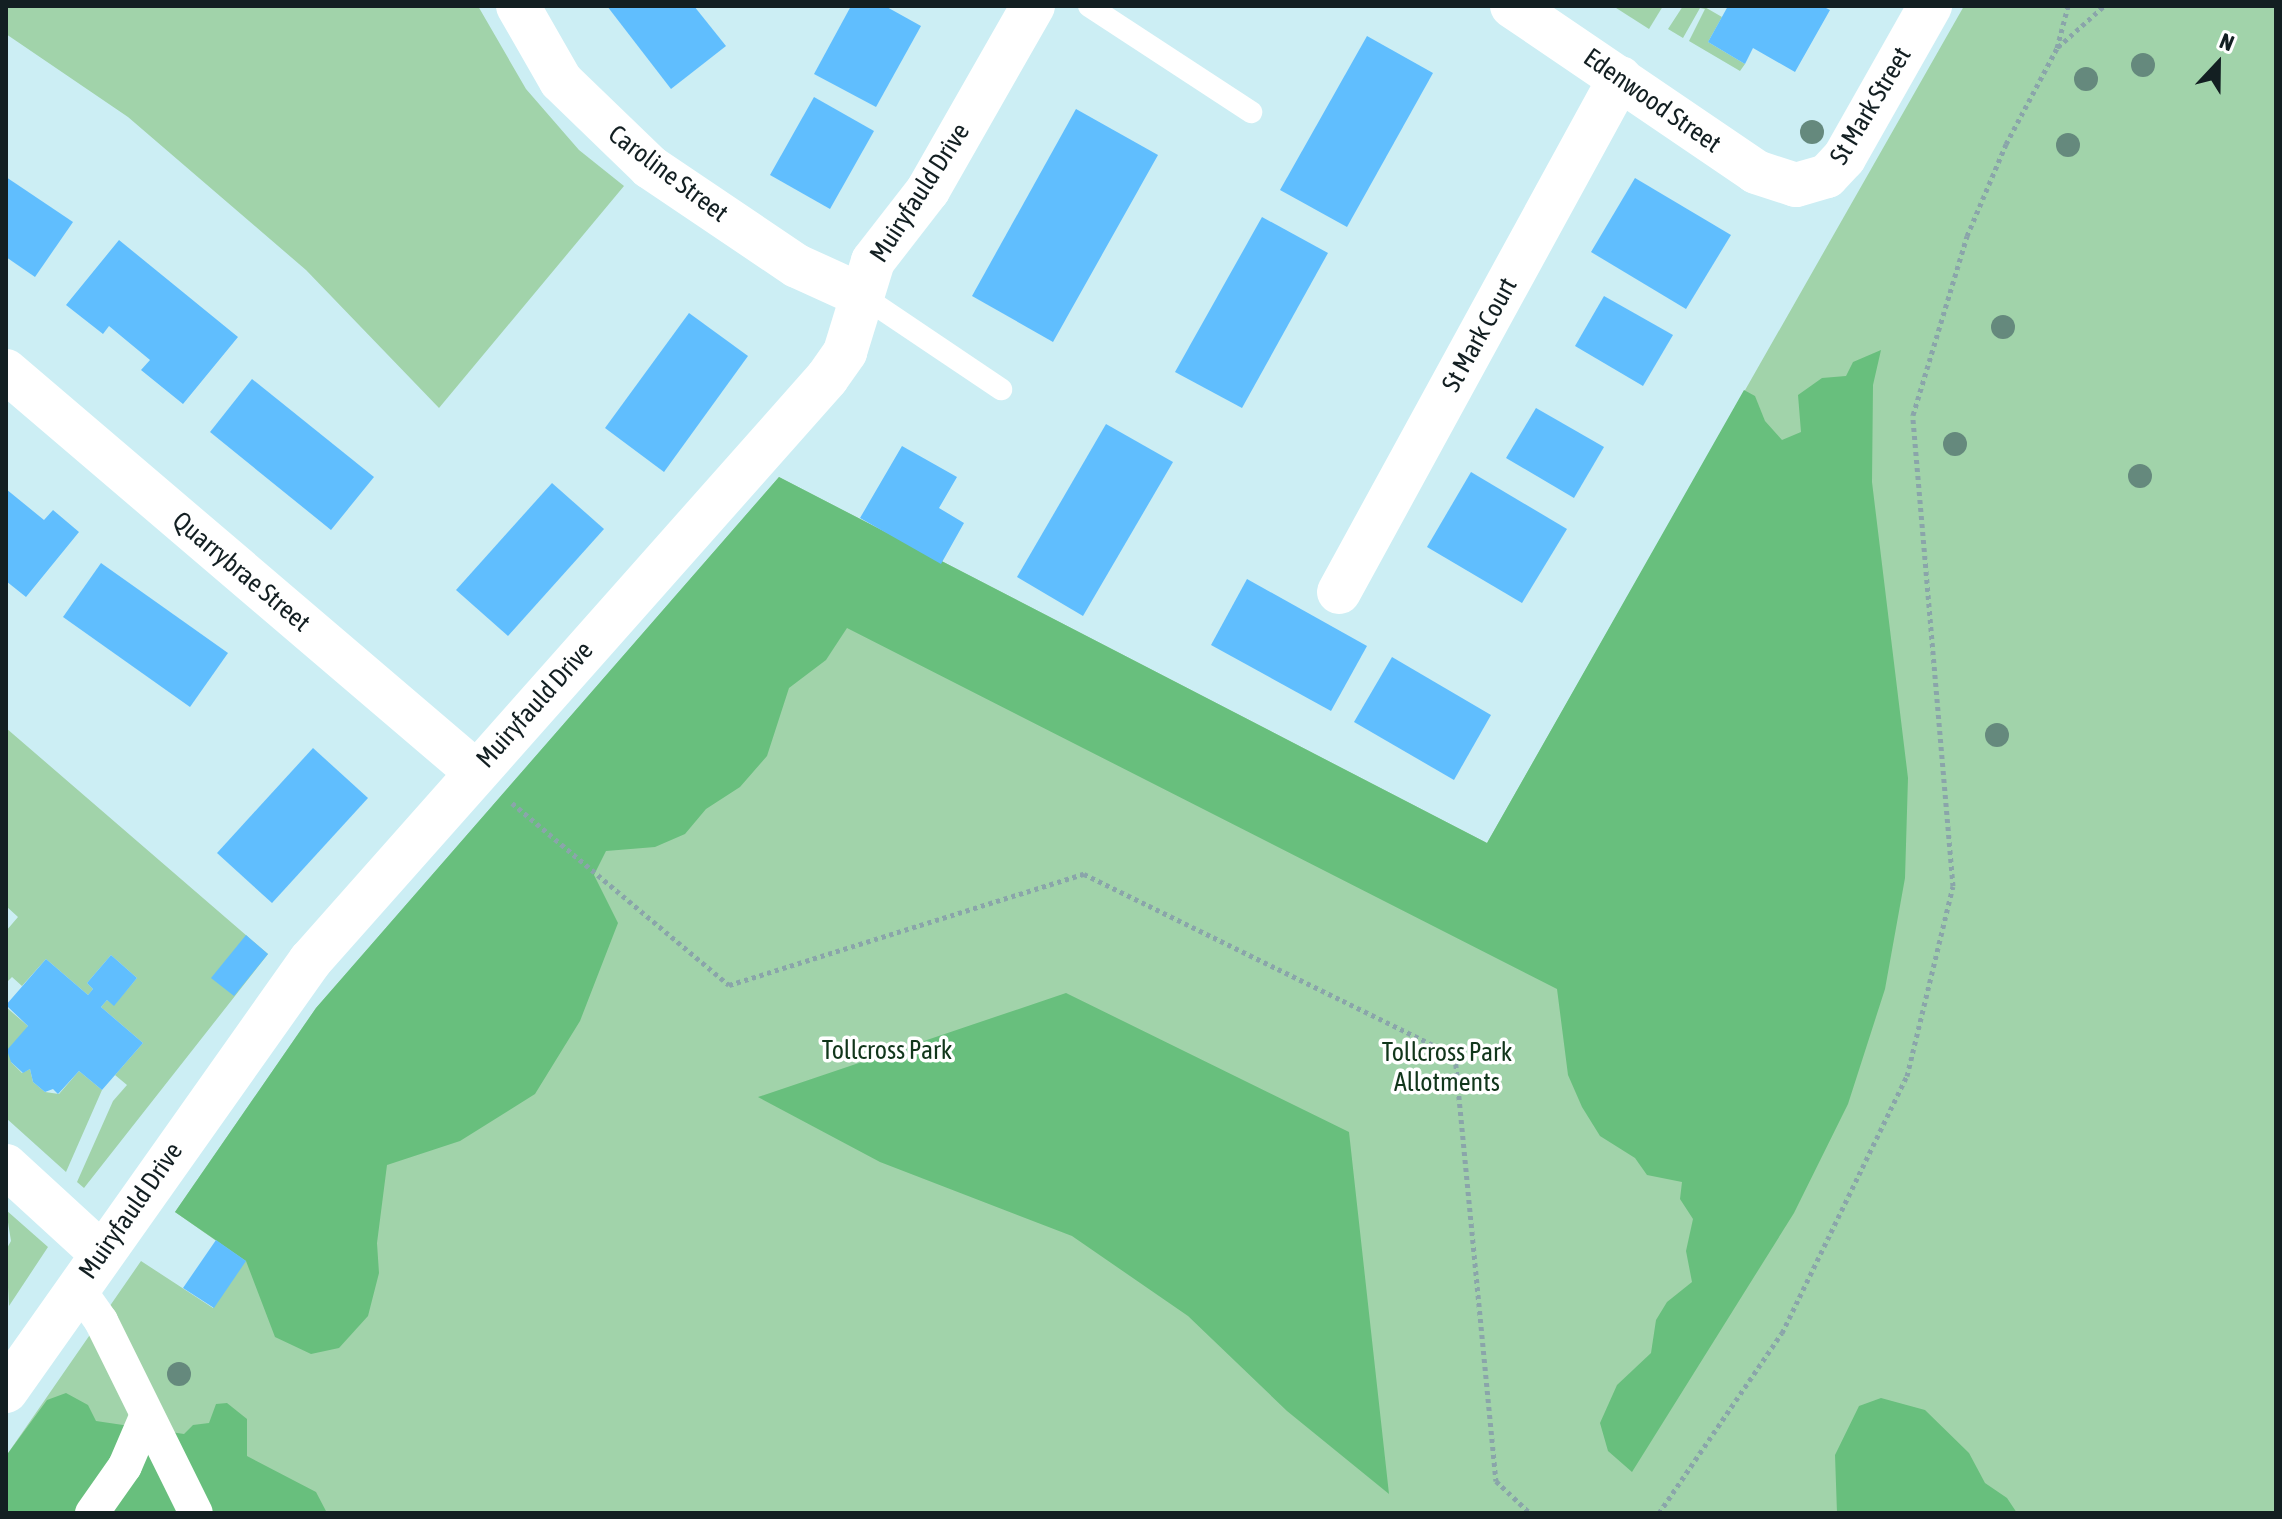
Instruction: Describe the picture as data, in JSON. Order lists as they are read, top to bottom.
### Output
{
  "streets": {
    "street": [
      "Edenwood Street",
      "St Mark Street",
      "Caroline Street",
      "Muiryfauld Drive",
      "St Mark Court",
      "Quarrybrae Street"
    ]
  },
  "crossings": [
    ["Edenwood Street", "St Mark Street"],
    ["Edenwood Street", "St Mark Court"],
    ["Caroline Street", "Muiryfauld Drive"],
    ["Muiryfauld Drive", "Quarrybrae Street"]
  ],
  "parks": ["Tollcross Park", "Tollcross Park Allotments"],
  "north": "top"
}
